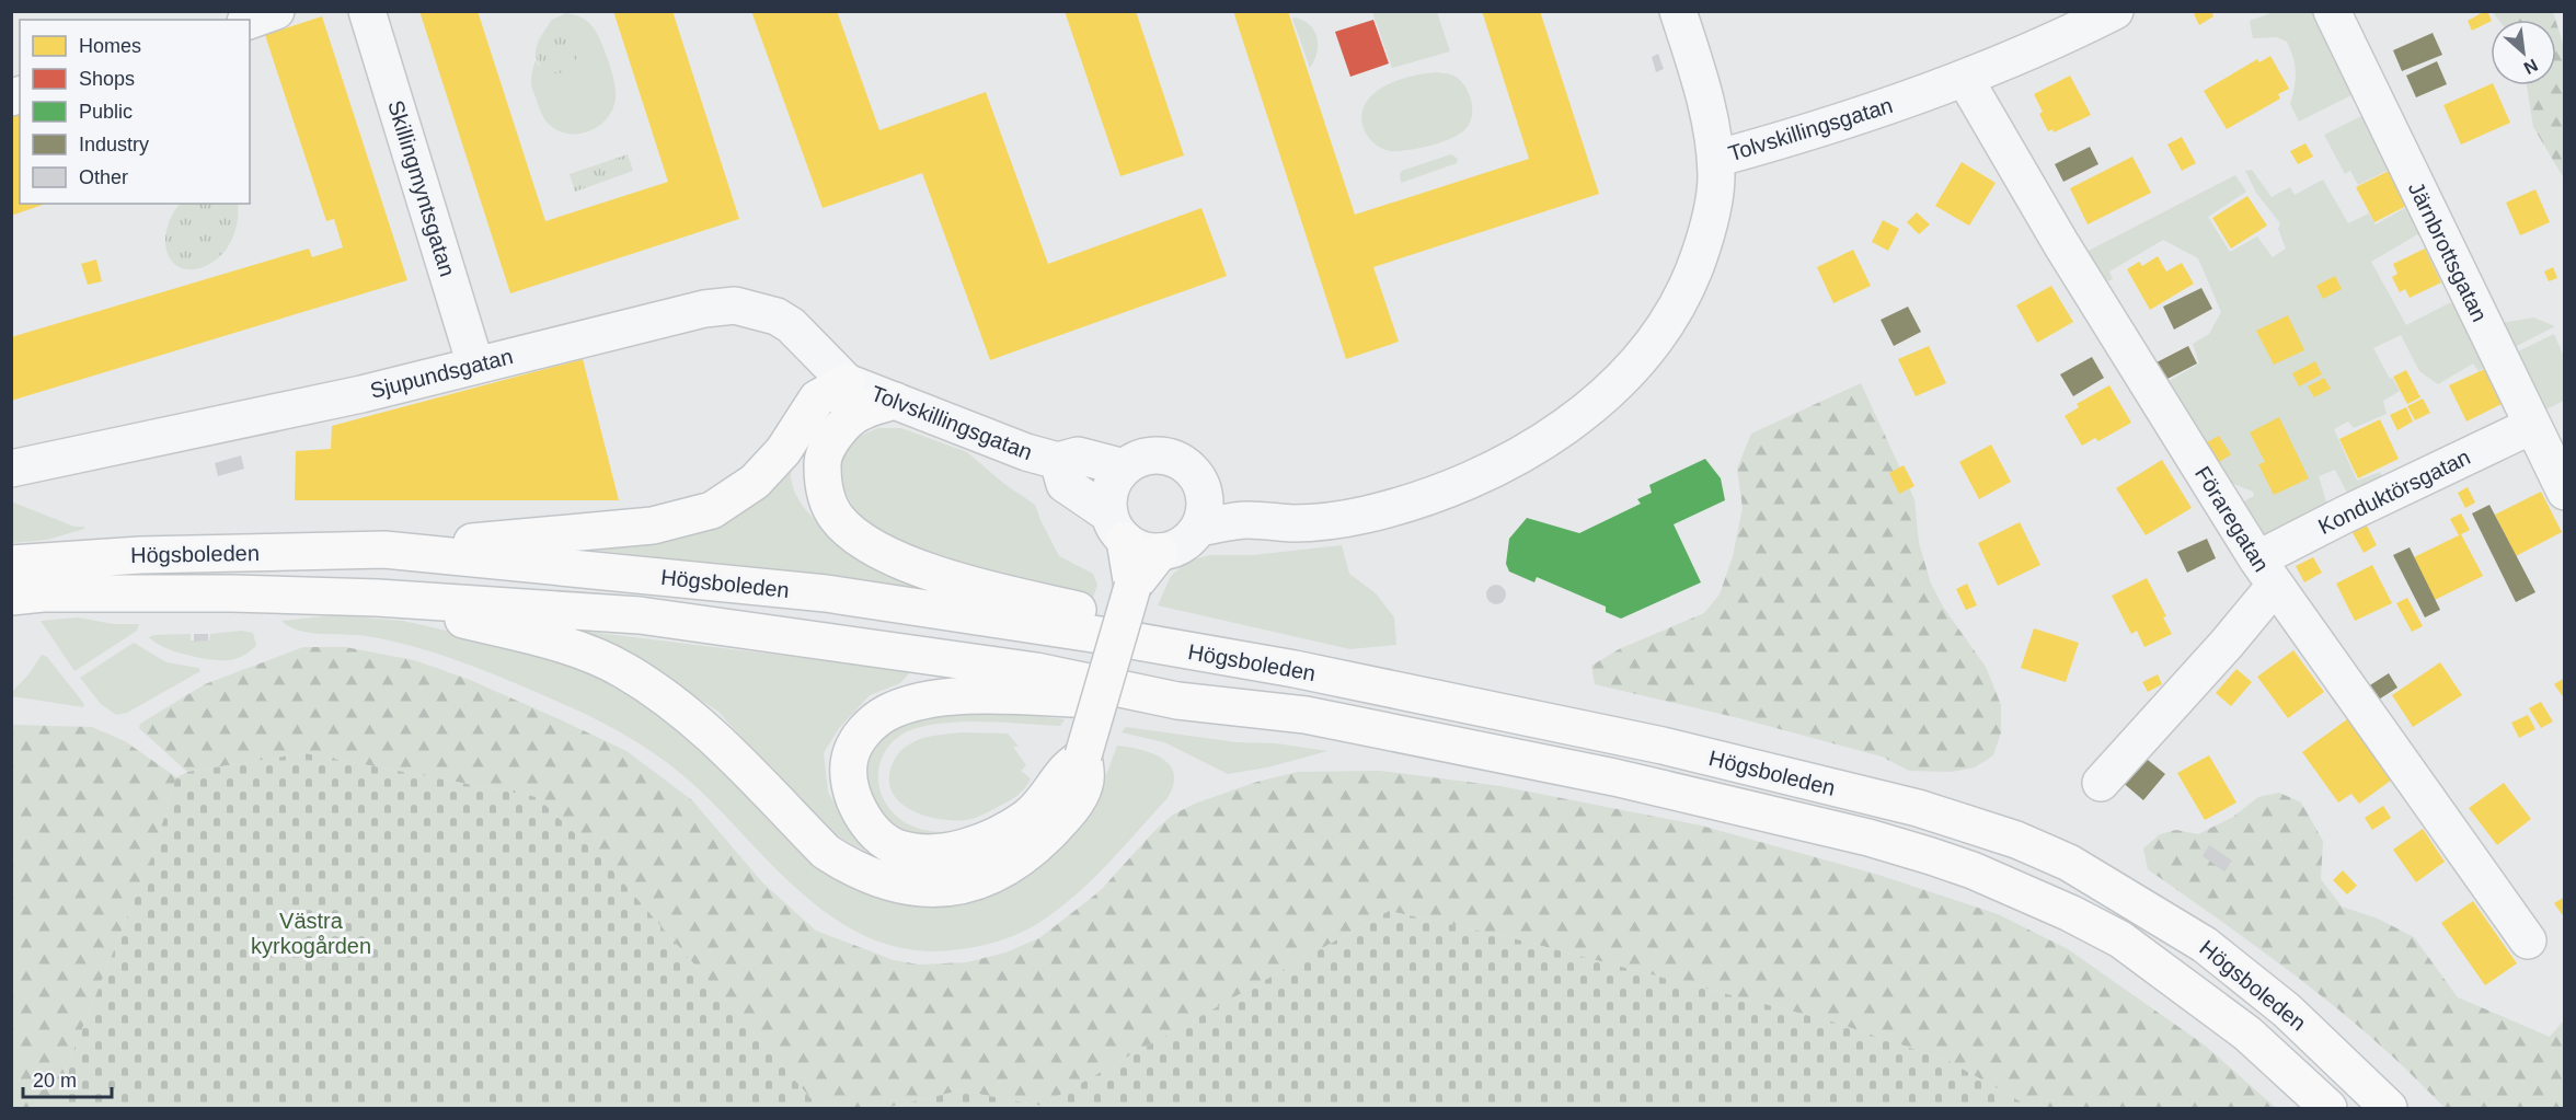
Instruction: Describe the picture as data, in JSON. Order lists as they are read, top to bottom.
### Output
{
  "streets": {
    "main road": ["Högsboleden"],
    "street": [
      "Tolvskillingsgatan",
      "Skillingmyntsgatan",
      "Järnbrottsgatan",
      "Sjupundsgatan",
      "Konduktörsgatan",
      "Föraregatan"
    ]
  },
  "crossings": [
    ["Tolvskillingsgatan", "Sjupundsgatan"],
    ["Tolvskillingsgatan", "Föraregatan"],
    ["Skillingmyntsgatan", "Sjupundsgatan"],
    ["Järnbrottsgatan", "Konduktörsgatan"],
    ["Konduktörsgatan", "Föraregatan"]
  ],
  "parks": ["Västra kyrkogården"],
  "legend": [
    "Homes",
    "Shops",
    "Public",
    "Industry",
    "Other"
  ],
  "scale_bar": "20 m",
  "north": "bottom right"
}
